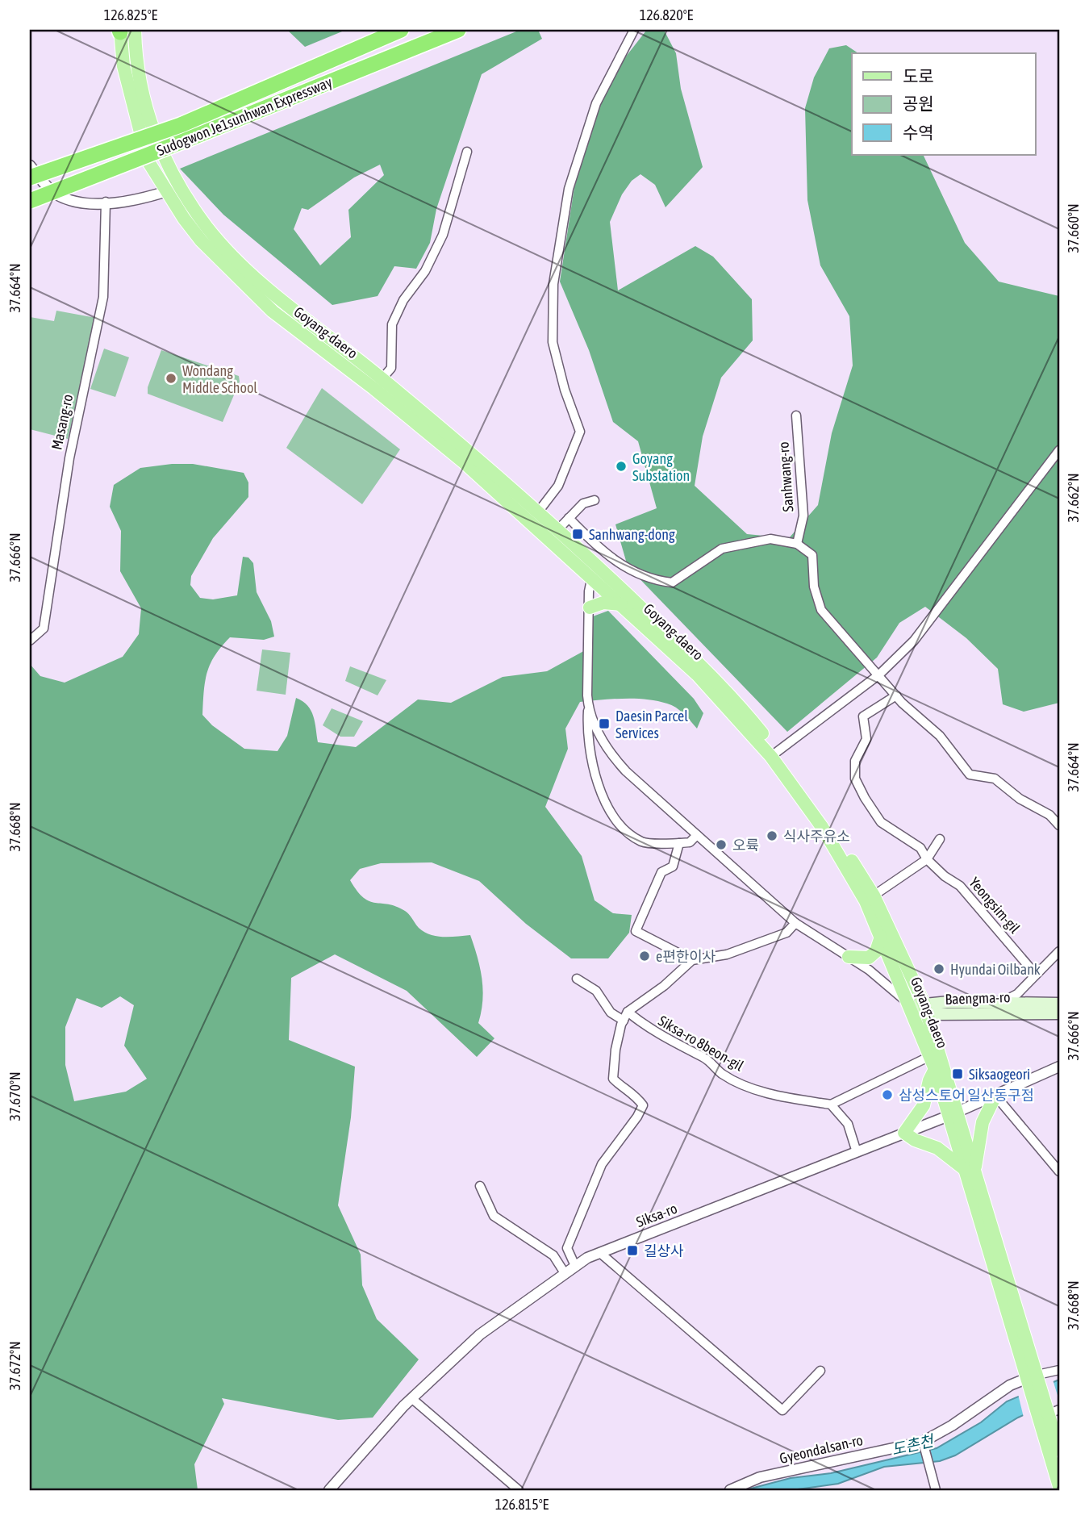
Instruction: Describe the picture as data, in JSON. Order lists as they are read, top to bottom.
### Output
{
  "streets": {
    "highway": ["Sudogwon Je1sunhwan Expressway"],
    "main road": ["Goyang-daero", "Baengma-ro"],
    "street": [
      "Masang-ro",
      "Sanhwang-ro",
      "Yeongsim-gil",
      "Siksa-ro 8beon-gil",
      "Siksa-ro",
      "Gyeondalsan-ro"
    ]
  },
  "crossings": [
    ["Goyang-daero", "Sanhwang-ro"],
    ["Goyang-daero", "Baengma-ro"],
    ["Goyang-daero", "Siksa-ro"],
    ["Goyang-daero", "Gyeondalsan-ro"]
  ],
  "water": ["도촌천"],
  "places": {
    "other": [
      "Wondang Middle School",
      "Goyang Substation",
      "식사주유소",
      "오륙",
      "e편한이사",
      "Hyundai Oilbank",
      "삼성스토어 일산동구점"
    ],
    "transit": [
      "Sanhwang-dong",
      "Daesin Parcel Services",
      "Siksaogeori",
      "길상사"
    ]
  },
  "legend": ["도로", "공원", "수역"],
  "coordinates": [
    "126.825°E",
    "126.820°E",
    "37.660°N",
    "37.664°N",
    "37.662°N",
    "37.666°N",
    "37.668°N",
    "37.670°N",
    "37.672°N",
    "126.815°E"
  ]
}
